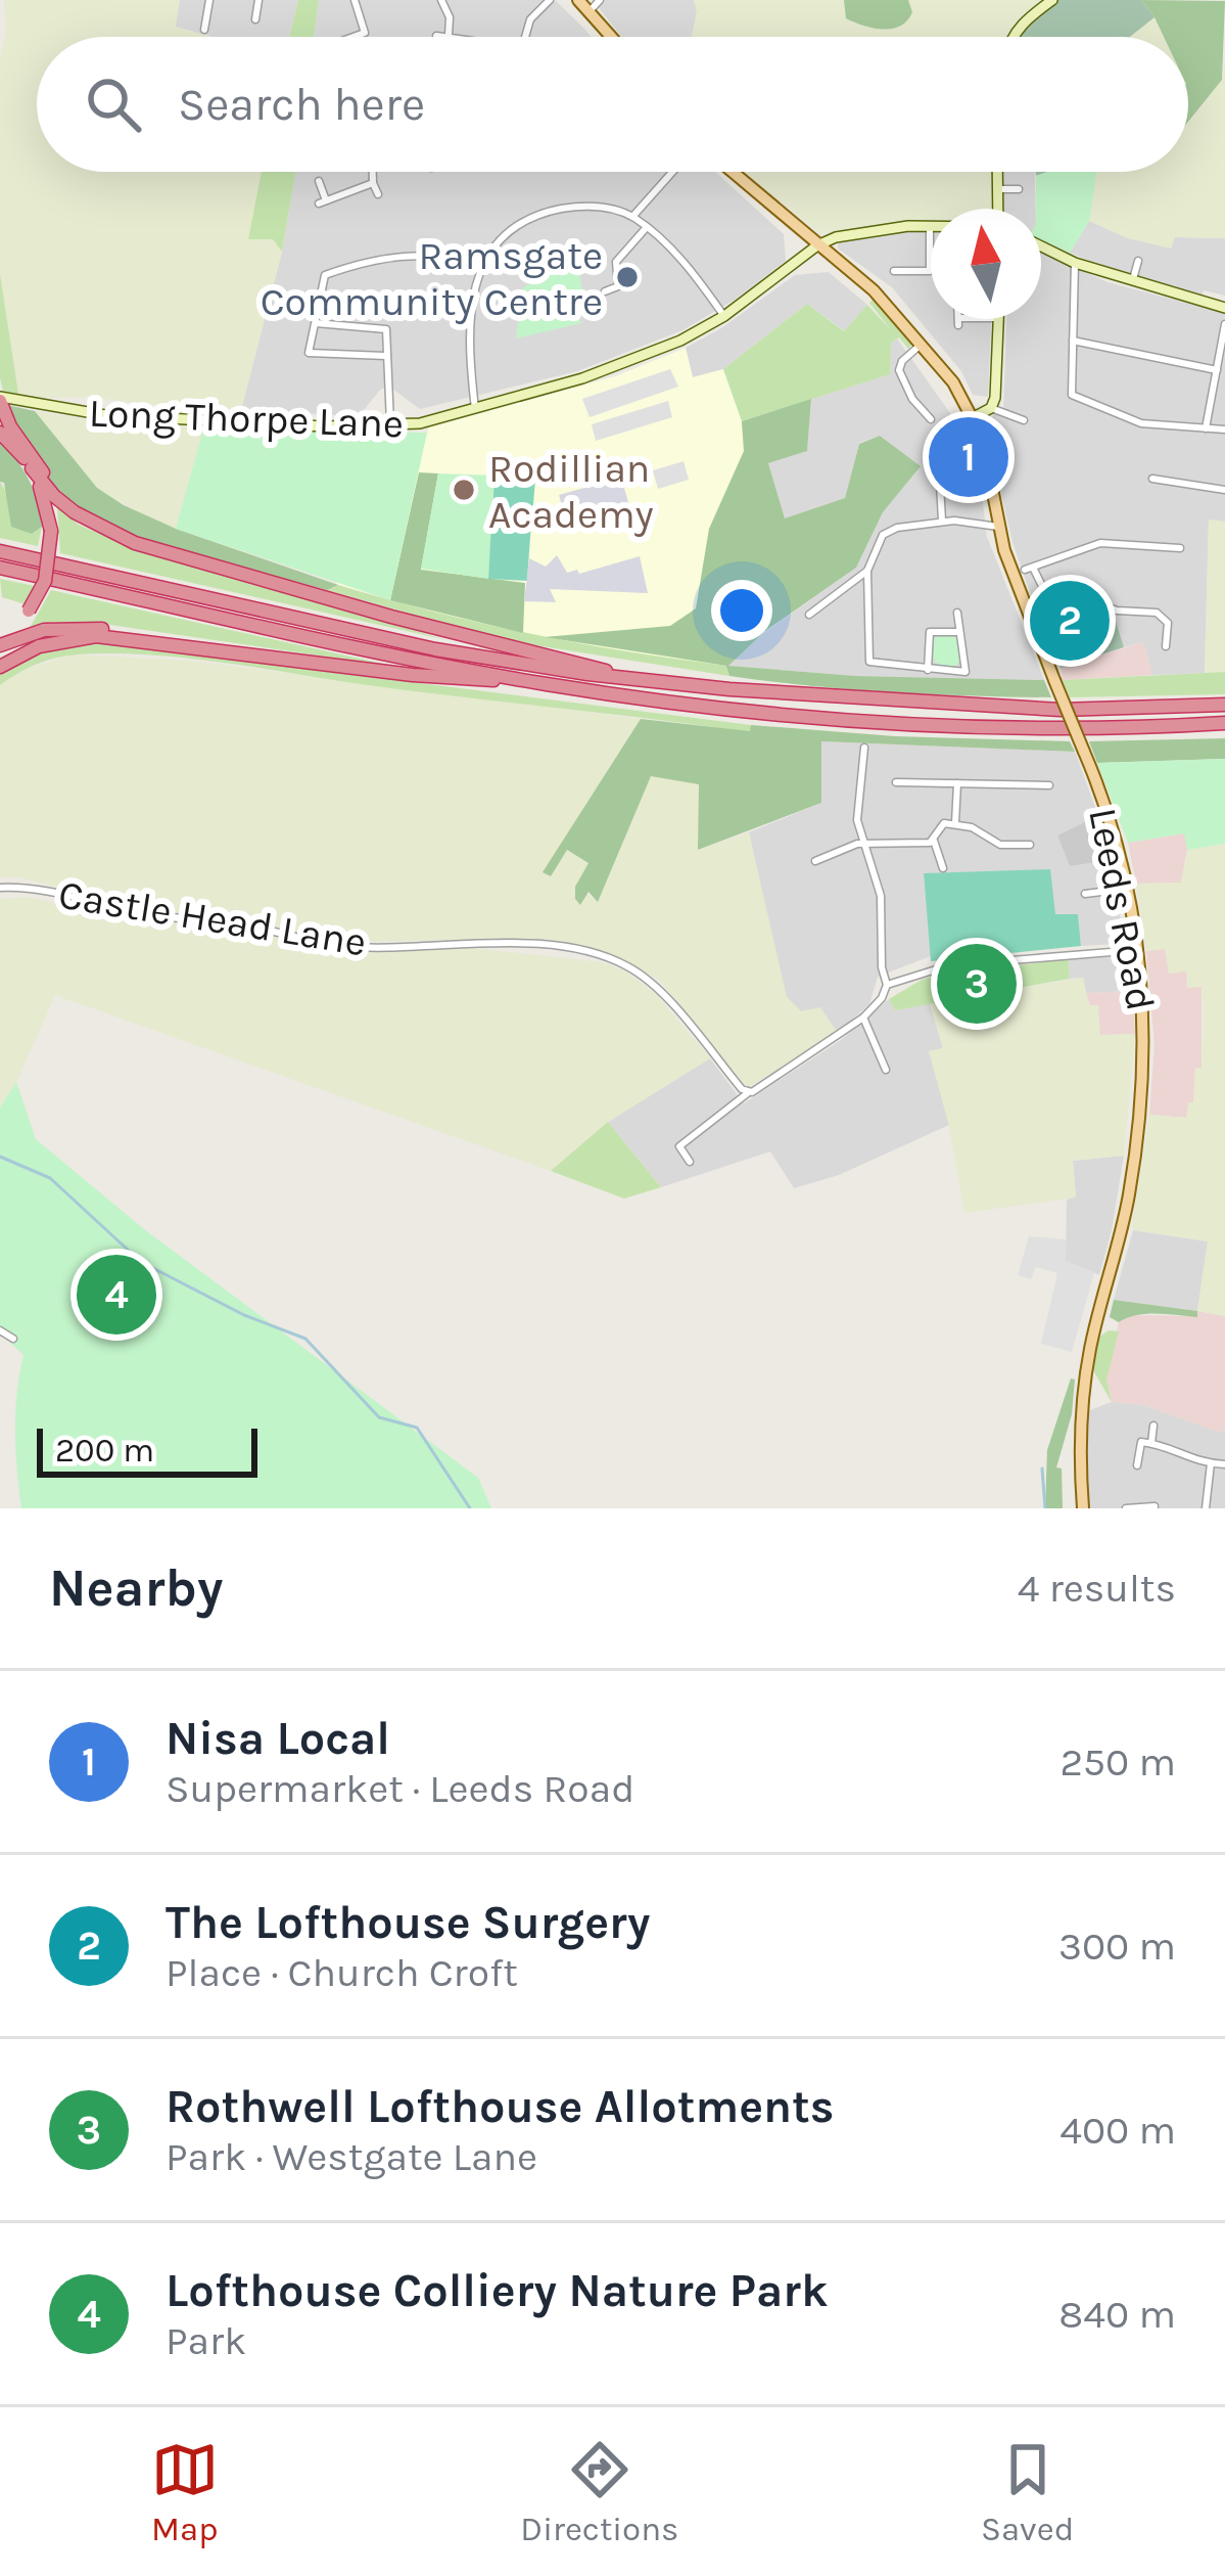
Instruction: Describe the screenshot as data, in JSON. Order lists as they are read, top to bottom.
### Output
{
  "streets": {
    "main road": ["Long Thorpe Lane", "Leeds Road"],
    "street": ["Castle Head Lane"]
  },
  "crossings": [
    ["Long Thorpe Lane", "Leeds Road"]
  ],
  "places": ["Ramsgate Community Centre", "Rodillian Academy"],
  "scale_bar": "200 m",
  "north": "top",
  "page": {
    "search": "Search here",
    "pins": [
      "1",
      "2",
      "3",
      "4"
    ],
    "scale": "200 m",
    "heading": ["Nearby", "4 results"],
    "list": [
      {
        "mark": "1",
        "name": "Nisa Local",
        "note": "Supermarket · Leeds Road",
        "value": "250 m"
      },
      {
        "mark": "2",
        "name": "The Lofthouse Surgery",
        "note": "Place · Church Croft",
        "value": "300 m"
      },
      {
        "mark": "3",
        "name": "Rothwell Lofthouse Allotments",
        "note": "Park · Westgate Lane",
        "value": "400 m"
      },
      {
        "mark": "4",
        "name": "Lofthouse Colliery Nature Park",
        "note": "Park",
        "value": "840 m"
      }
    ],
    "nav": ["Map", "Directions", "Saved"]
  }
}
